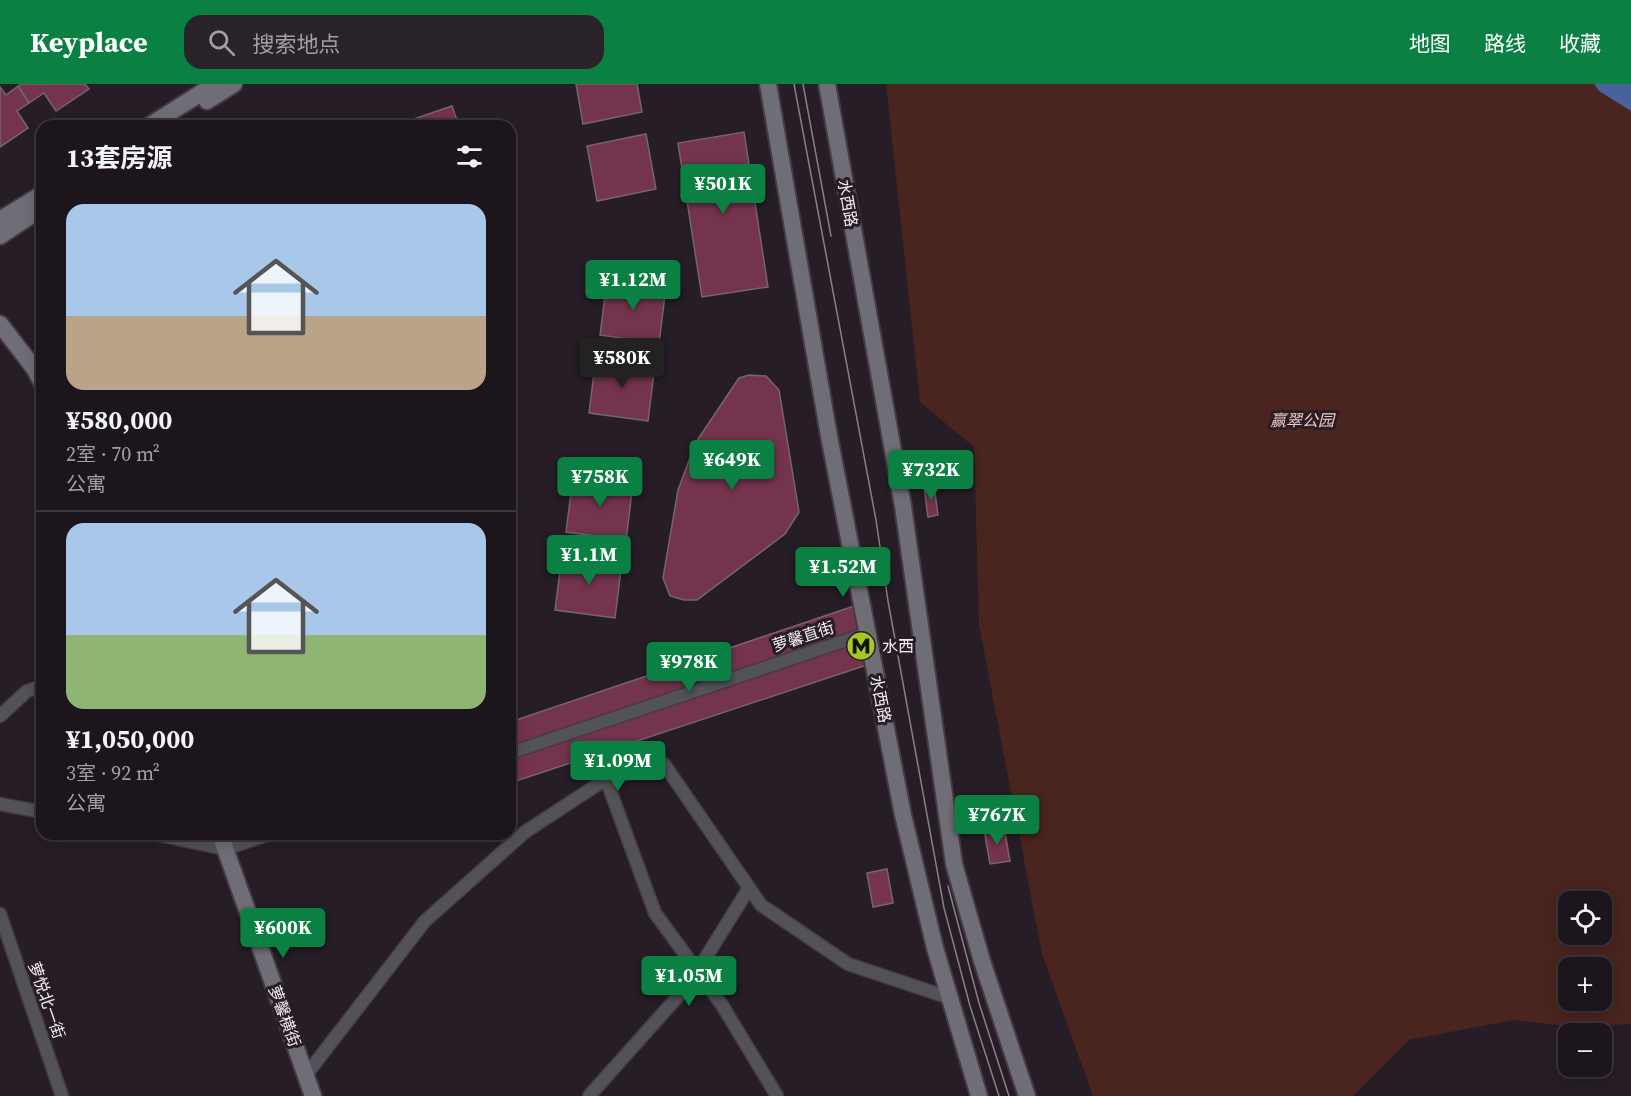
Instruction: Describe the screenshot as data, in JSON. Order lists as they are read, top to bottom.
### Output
{
  "streets": {
    "main road": ["水西路", "萝馨横街"],
    "street": ["萝馨直街", "萝悦北一街"]
  },
  "crossings": [
    ["水西路", "萝馨直街"]
  ],
  "parks": ["赢翠公园"],
  "places": {
    "metro station": ["水西"]
  },
  "page": {
    "header": "Keyplace",
    "search": "搜索地点",
    "nav": ["地图", "路线", "收藏"],
    "heading": "13套房源",
    "price": [
      "¥501K",
      "¥1.12M",
      "¥580K",
      "¥649K",
      "¥732K",
      "¥758K",
      "¥1.1M",
      "¥1.52M",
      "¥978K",
      "¥1.09M",
      "¥767K",
      "¥600K",
      "¥1.05M"
    ],
    "list": [
      {
        "name": "¥580,000",
        "note": "2室 · 70 m² · 公寓"
      },
      {
        "name": "¥1,050,000",
        "note": "3室 · 92 m² · 公寓"
      }
    ],
    "map_buttons": ["+", "−"]
  }
}
